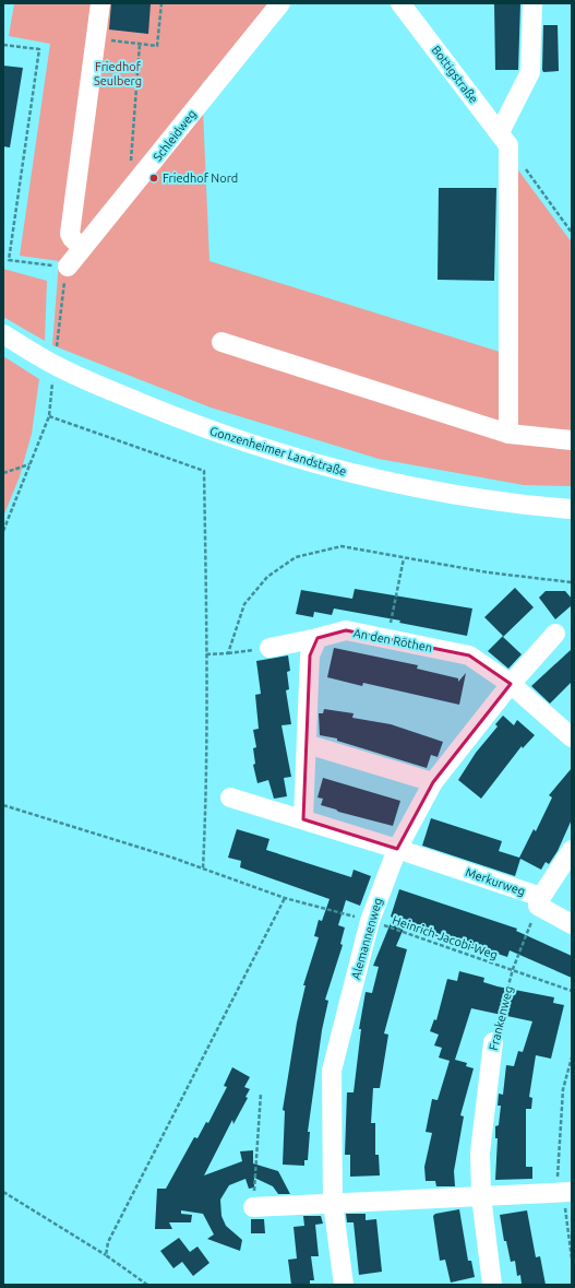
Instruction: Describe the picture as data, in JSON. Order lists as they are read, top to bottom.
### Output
{
  "streets": {
    "street": [
      "Bottigstraße",
      "Schleidweg",
      "Gonzenheimer Landstraße",
      "An den Röthen",
      "Merkurweg",
      "Alemannenweg",
      "Frankenweg"
    ],
    "path": ["Heinrich-Jacobi-Weg"]
  },
  "crossings": [
    ["An den Röthen", "Alemannenweg"],
    ["Merkurweg", "Alemannenweg"],
    ["Heinrich-Jacobi-Weg", "Alemannenweg"],
    ["Heinrich-Jacobi-Weg", "Frankenweg"]
  ],
  "parks": ["Friedhof Seulberg"],
  "places": ["Friedhof Nord"]
}
